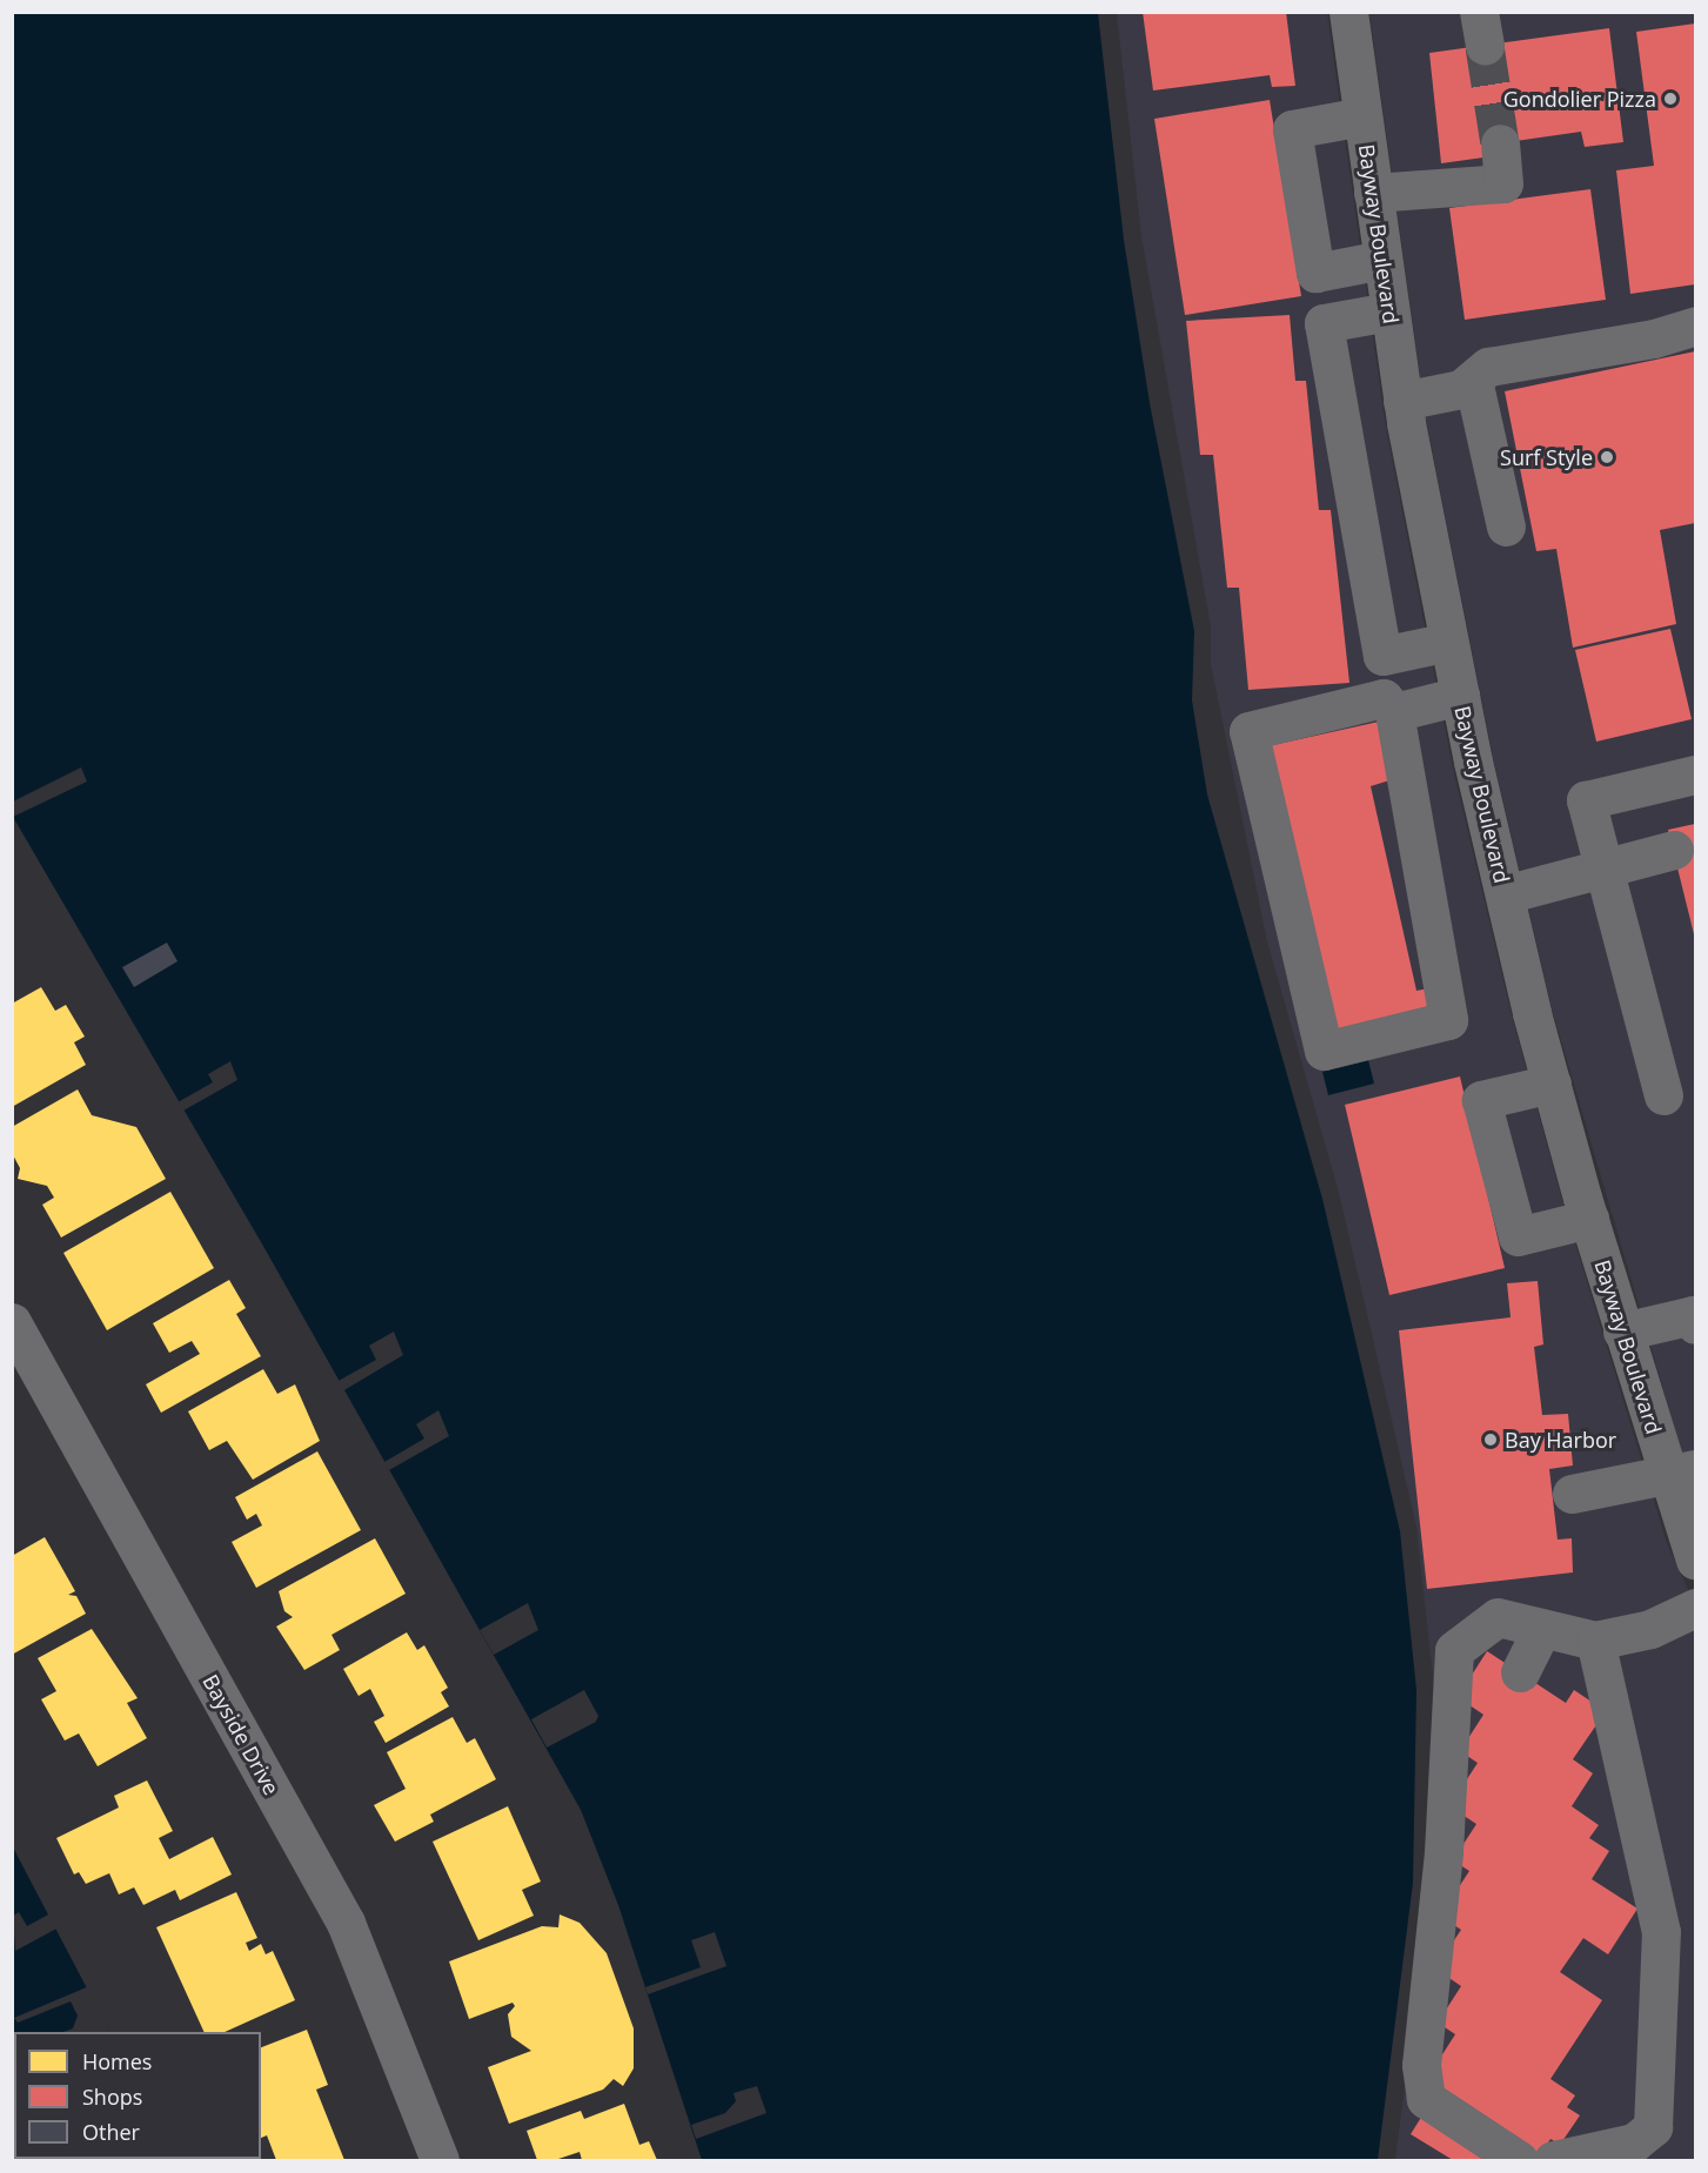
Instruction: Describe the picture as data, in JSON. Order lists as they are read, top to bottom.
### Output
{
  "streets": {
    "street": ["Bayway Boulevard", "Bayside Drive"]
  },
  "places": ["Gondolier Pizza", "Surf Style", "Bay Harbor"],
  "legend": ["Homes", "Shops", "Other"]
}
